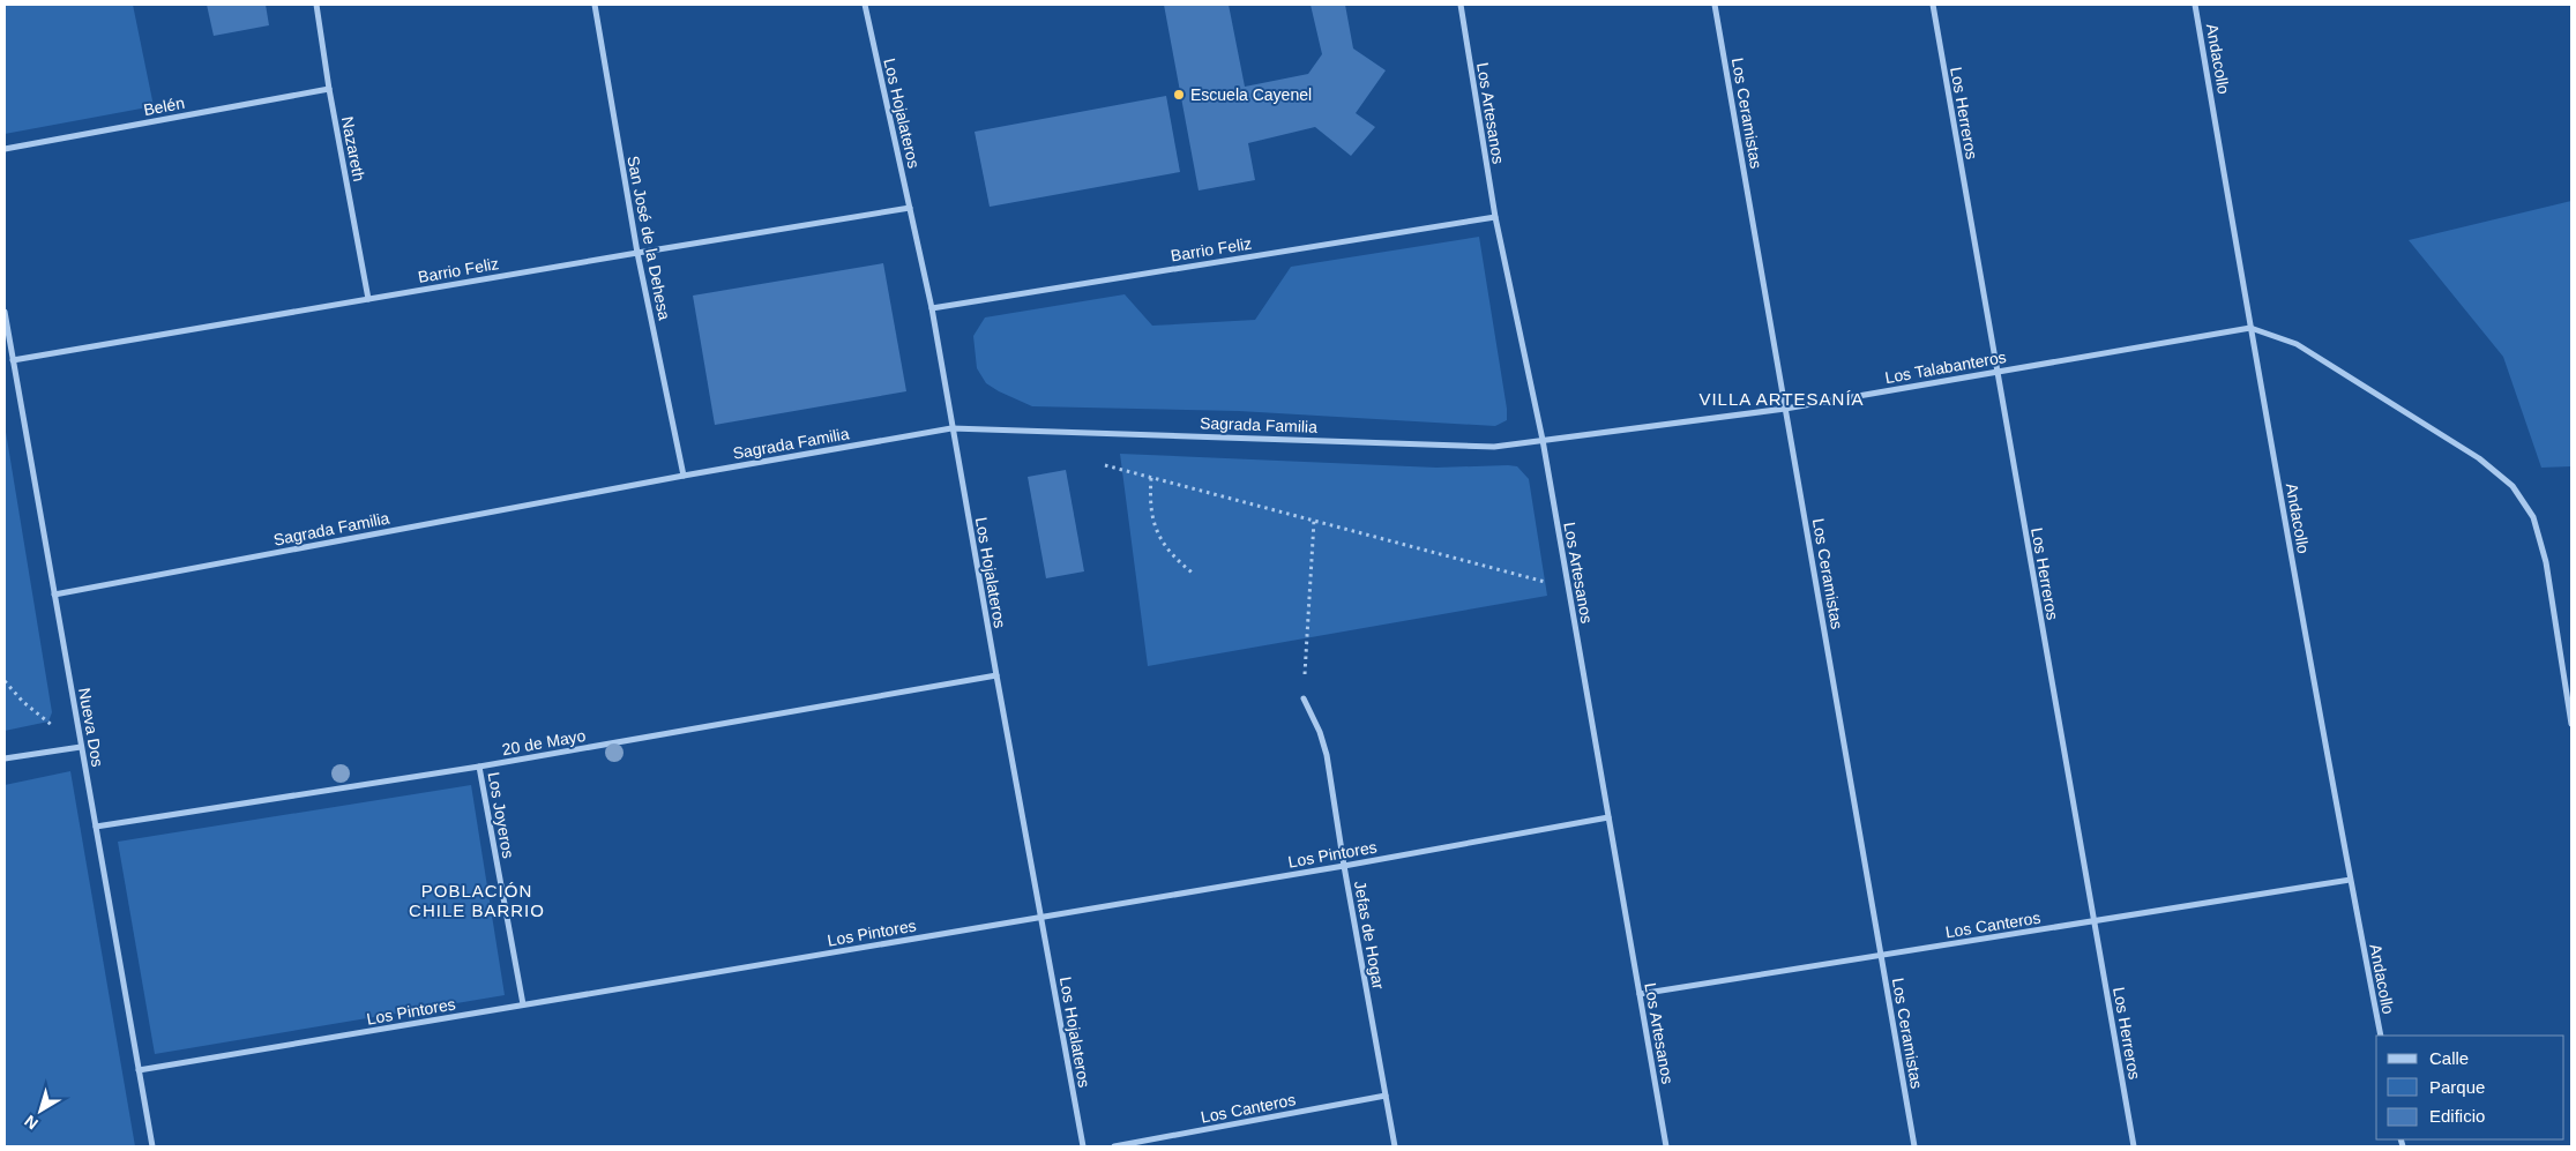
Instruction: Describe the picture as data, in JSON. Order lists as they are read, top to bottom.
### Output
{
  "streets": {
    "street": [
      "Andacollo",
      "Belén",
      "Los Hojalateros",
      "Los Artesanos",
      "Los Ceramistas",
      "Los Herreros",
      "Nazareth",
      "San José de la Dehesa",
      "Barrio Feliz",
      "Los Talabanteros",
      "Sagrada Familia",
      "Nueva Dos",
      "20 de Mayo",
      "Los Joyeros",
      "Los Pintores",
      "Los Canteros",
      "Jefas de Hogar"
    ]
  },
  "crossings": [
    ["Andacollo", "Los Talabanteros"],
    ["Andacollo", "Los Canteros"],
    ["Belén", "Nazareth"],
    ["Los Hojalateros", "Barrio Feliz"],
    ["Los Hojalateros", "Sagrada Familia"],
    ["Los Hojalateros", "20 de Mayo"],
    ["Los Hojalateros", "Los Pintores"],
    ["Los Artesanos", "Barrio Feliz"],
    ["Los Artesanos", "Los Talabanteros"],
    ["Los Artesanos", "Sagrada Familia"],
    ["Los Artesanos", "Los Pintores"],
    ["Los Artesanos", "Los Canteros"],
    ["Los Ceramistas", "Los Talabanteros"],
    ["Los Ceramistas", "Los Canteros"],
    ["Los Herreros", "Los Talabanteros"],
    ["Los Herreros", "Los Canteros"],
    ["Nazareth", "Barrio Feliz"],
    ["San José de la Dehesa", "Barrio Feliz"],
    ["San José de la Dehesa", "Sagrada Familia"],
    ["Barrio Feliz", "Nueva Dos"],
    ["Los Talabanteros", "Sagrada Familia"],
    ["Sagrada Familia", "Nueva Dos"],
    ["Nueva Dos", "20 de Mayo"],
    ["Nueva Dos", "Los Pintores"],
    ["20 de Mayo", "Los Joyeros"],
    ["Los Joyeros", "Los Pintores"],
    ["Los Pintores", "Jefas de Hogar"],
    ["Los Canteros", "Jefas de Hogar"]
  ],
  "districts": ["VILLA ARTESANÍA", "POBLACIÓN CHILE BARRIO"],
  "places": ["Escuela Cayenel"],
  "legend": ["Calle", "Parque", "Edificio"],
  "north": "bottom left"
}
